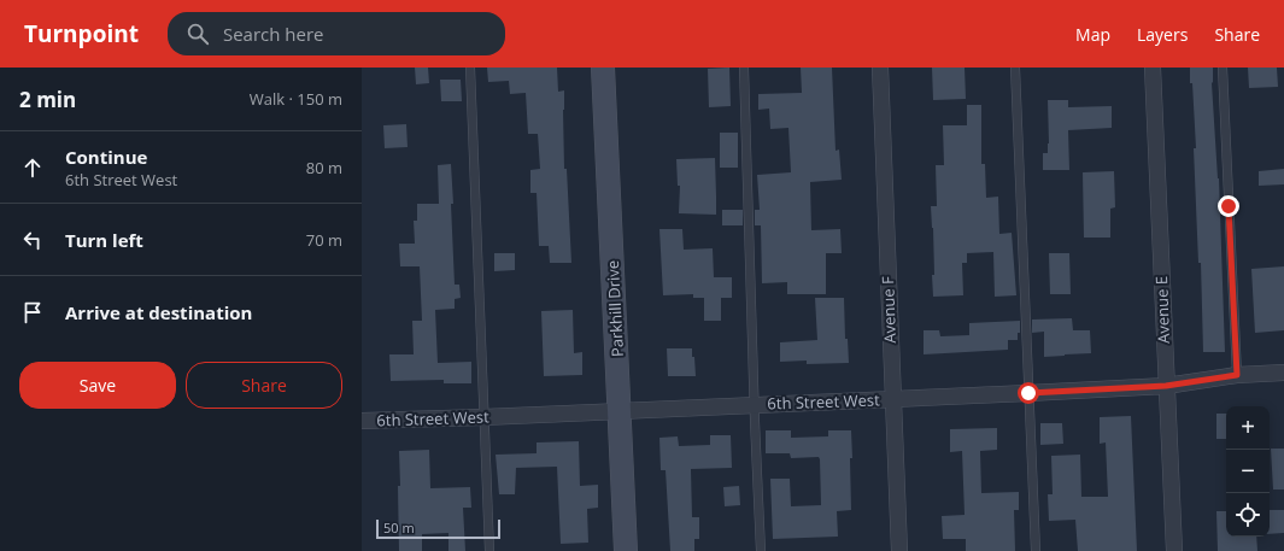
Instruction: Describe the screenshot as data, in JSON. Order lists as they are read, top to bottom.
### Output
{
  "streets": {
    "street": [
      "Parkhill Drive",
      "Avenue F",
      "Avenue E",
      "6th Street West"
    ]
  },
  "crossings": [
    ["Parkhill Drive", "6th Street West"],
    ["Avenue F", "6th Street West"],
    ["Avenue E", "6th Street West"]
  ],
  "scale_bar": "50 m",
  "page": {
    "header": "Turnpoint",
    "search": "Search here",
    "nav": ["Map", "Layers", "Share"],
    "heading": ["2 min", "Walk · 150 m"],
    "list": [
      ["Continue", "6th Street West", "80 m"],
      ["Turn left", "70 m"],
      "Arrive at destination"
    ],
    "buttons": ["Save", "Share"],
    "map_buttons": ["+", "−"],
    "scale": "50 m"
  }
}
